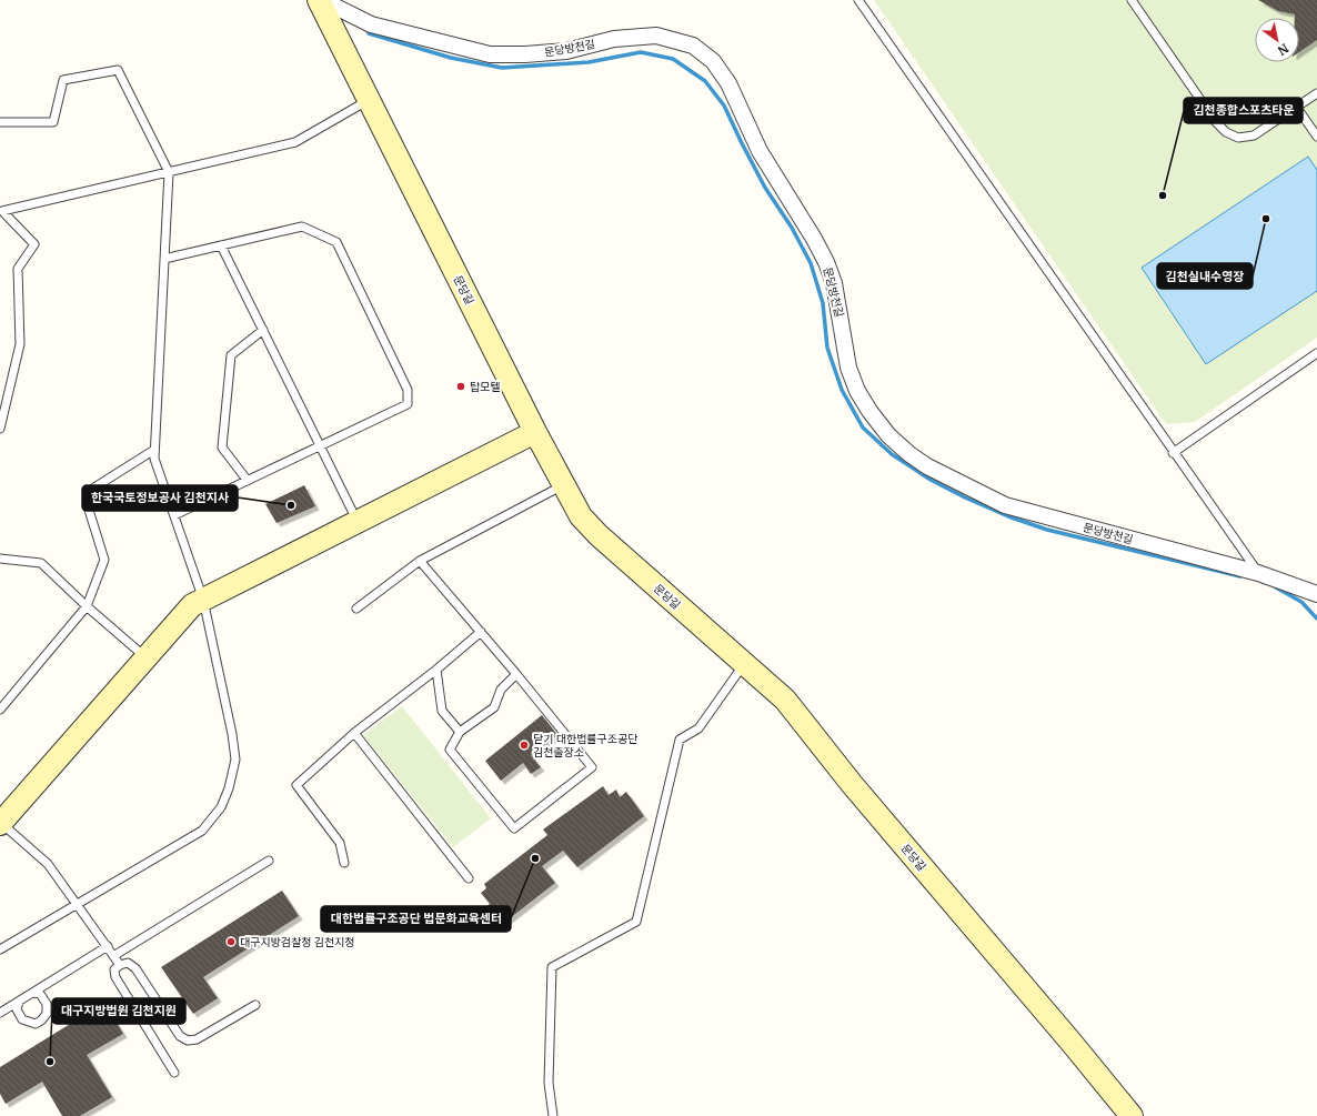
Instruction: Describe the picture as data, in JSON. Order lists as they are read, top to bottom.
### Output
{
  "streets": {
    "street": ["문당방천길", "문당길"]
  },
  "places": [
    "김천종합스포츠타운",
    "김천실내수영장",
    "탑모텔",
    "한국국토정보공사 김천지사",
    "닫기 대한법률구조공단 김천출장소",
    "대한법률구조공단 법문화교육센터",
    "대구지방검찰청 김천지청",
    "대구지방법원 김천지원"
  ],
  "north": "bottom right"
}
